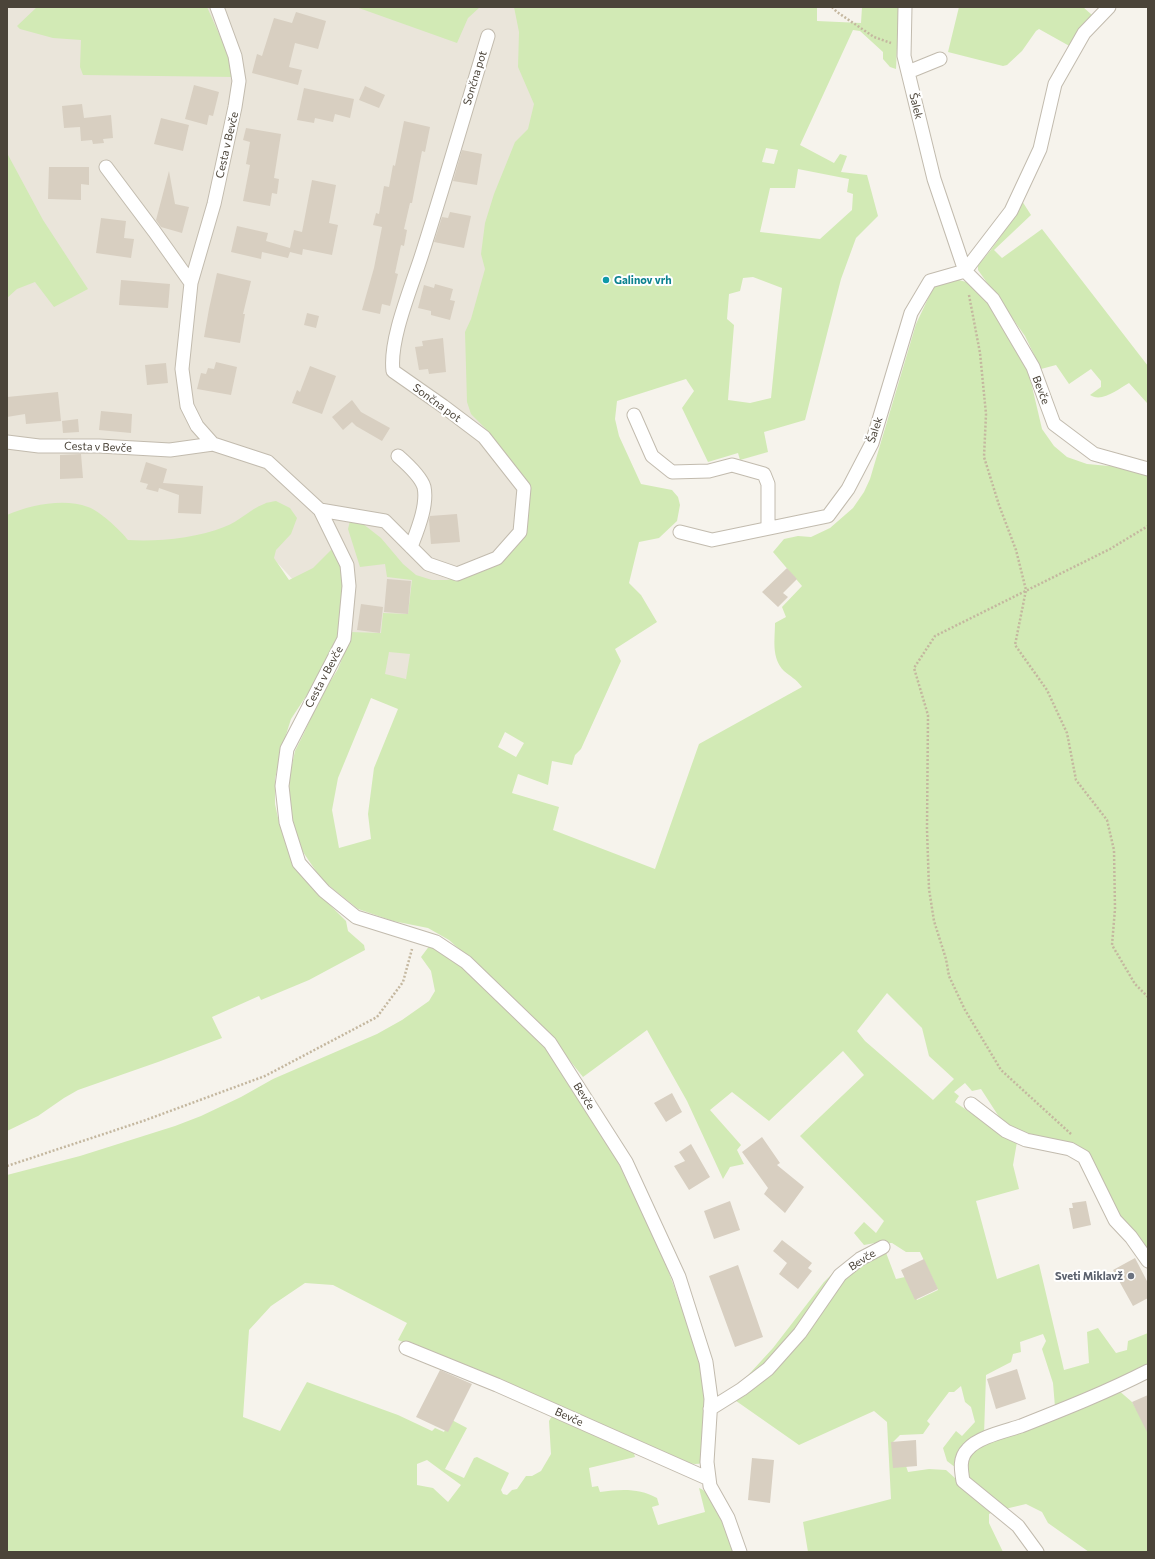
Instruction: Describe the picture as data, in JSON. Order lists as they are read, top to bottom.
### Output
{
  "streets": {
    "street": [
      "Sončna pot",
      "Šalek",
      "Cesta v Bevče",
      "Bevče"
    ]
  },
  "crossings": [
    ["Sončna pot", "Cesta v Bevče"],
    ["Šalek", "Bevče"],
    ["Cesta v Bevče", "Bevče"]
  ],
  "places": ["Galinov vrh", "Sveti Miklavž"]
}
